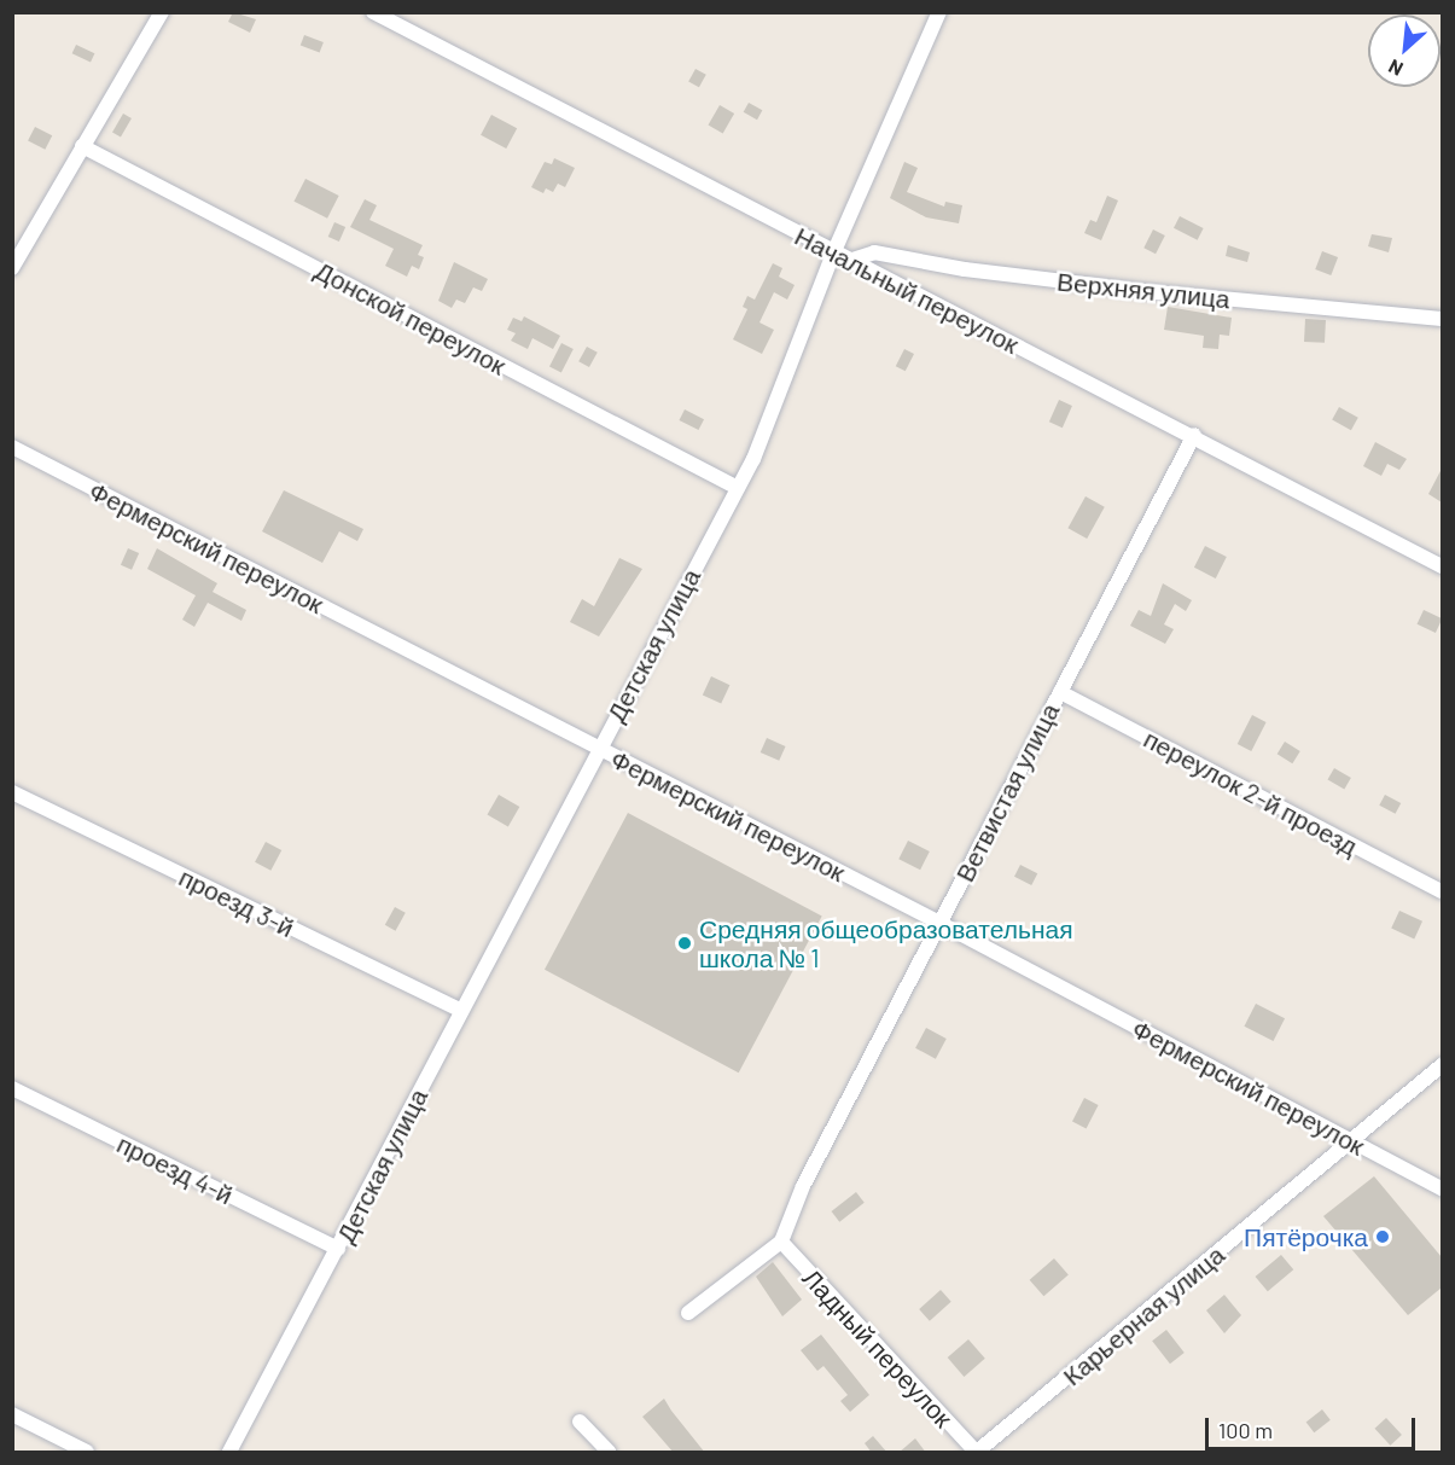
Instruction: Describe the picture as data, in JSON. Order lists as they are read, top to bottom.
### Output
{
  "streets": {
    "street": [
      "Начальный переулок",
      "Верхняя улица",
      "Донской переулок",
      "Фермерский переулок",
      "Детская улица",
      "Ветвистая улица",
      "переулок 2-й проезд",
      "проезд 3-й",
      "проезд 4-й",
      "Карьерная улица",
      "Ладный переулок"
    ]
  },
  "crossings": [
    ["Начальный переулок", "Верхняя улица"],
    ["Начальный переулок", "Детская улица"],
    ["Начальный переулок", "Ветвистая улица"],
    ["Донской переулок", "Детская улица"],
    ["Фермерский переулок", "Детская улица"],
    ["Фермерский переулок", "Ветвистая улица"],
    ["Фермерский переулок", "Карьерная улица"],
    ["Детская улица", "проезд 3-й"],
    ["Детская улица", "проезд 4-й"],
    ["Ветвистая улица", "переулок 2-й проезд"],
    ["Ветвистая улица", "Ладный переулок"],
    ["Карьерная улица", "Ладный переулок"]
  ],
  "places": ["Средняя общеобразовательная школа № 1", "Пятёрочка"],
  "scale_bar": "100 m",
  "north": "bottom left"
}
